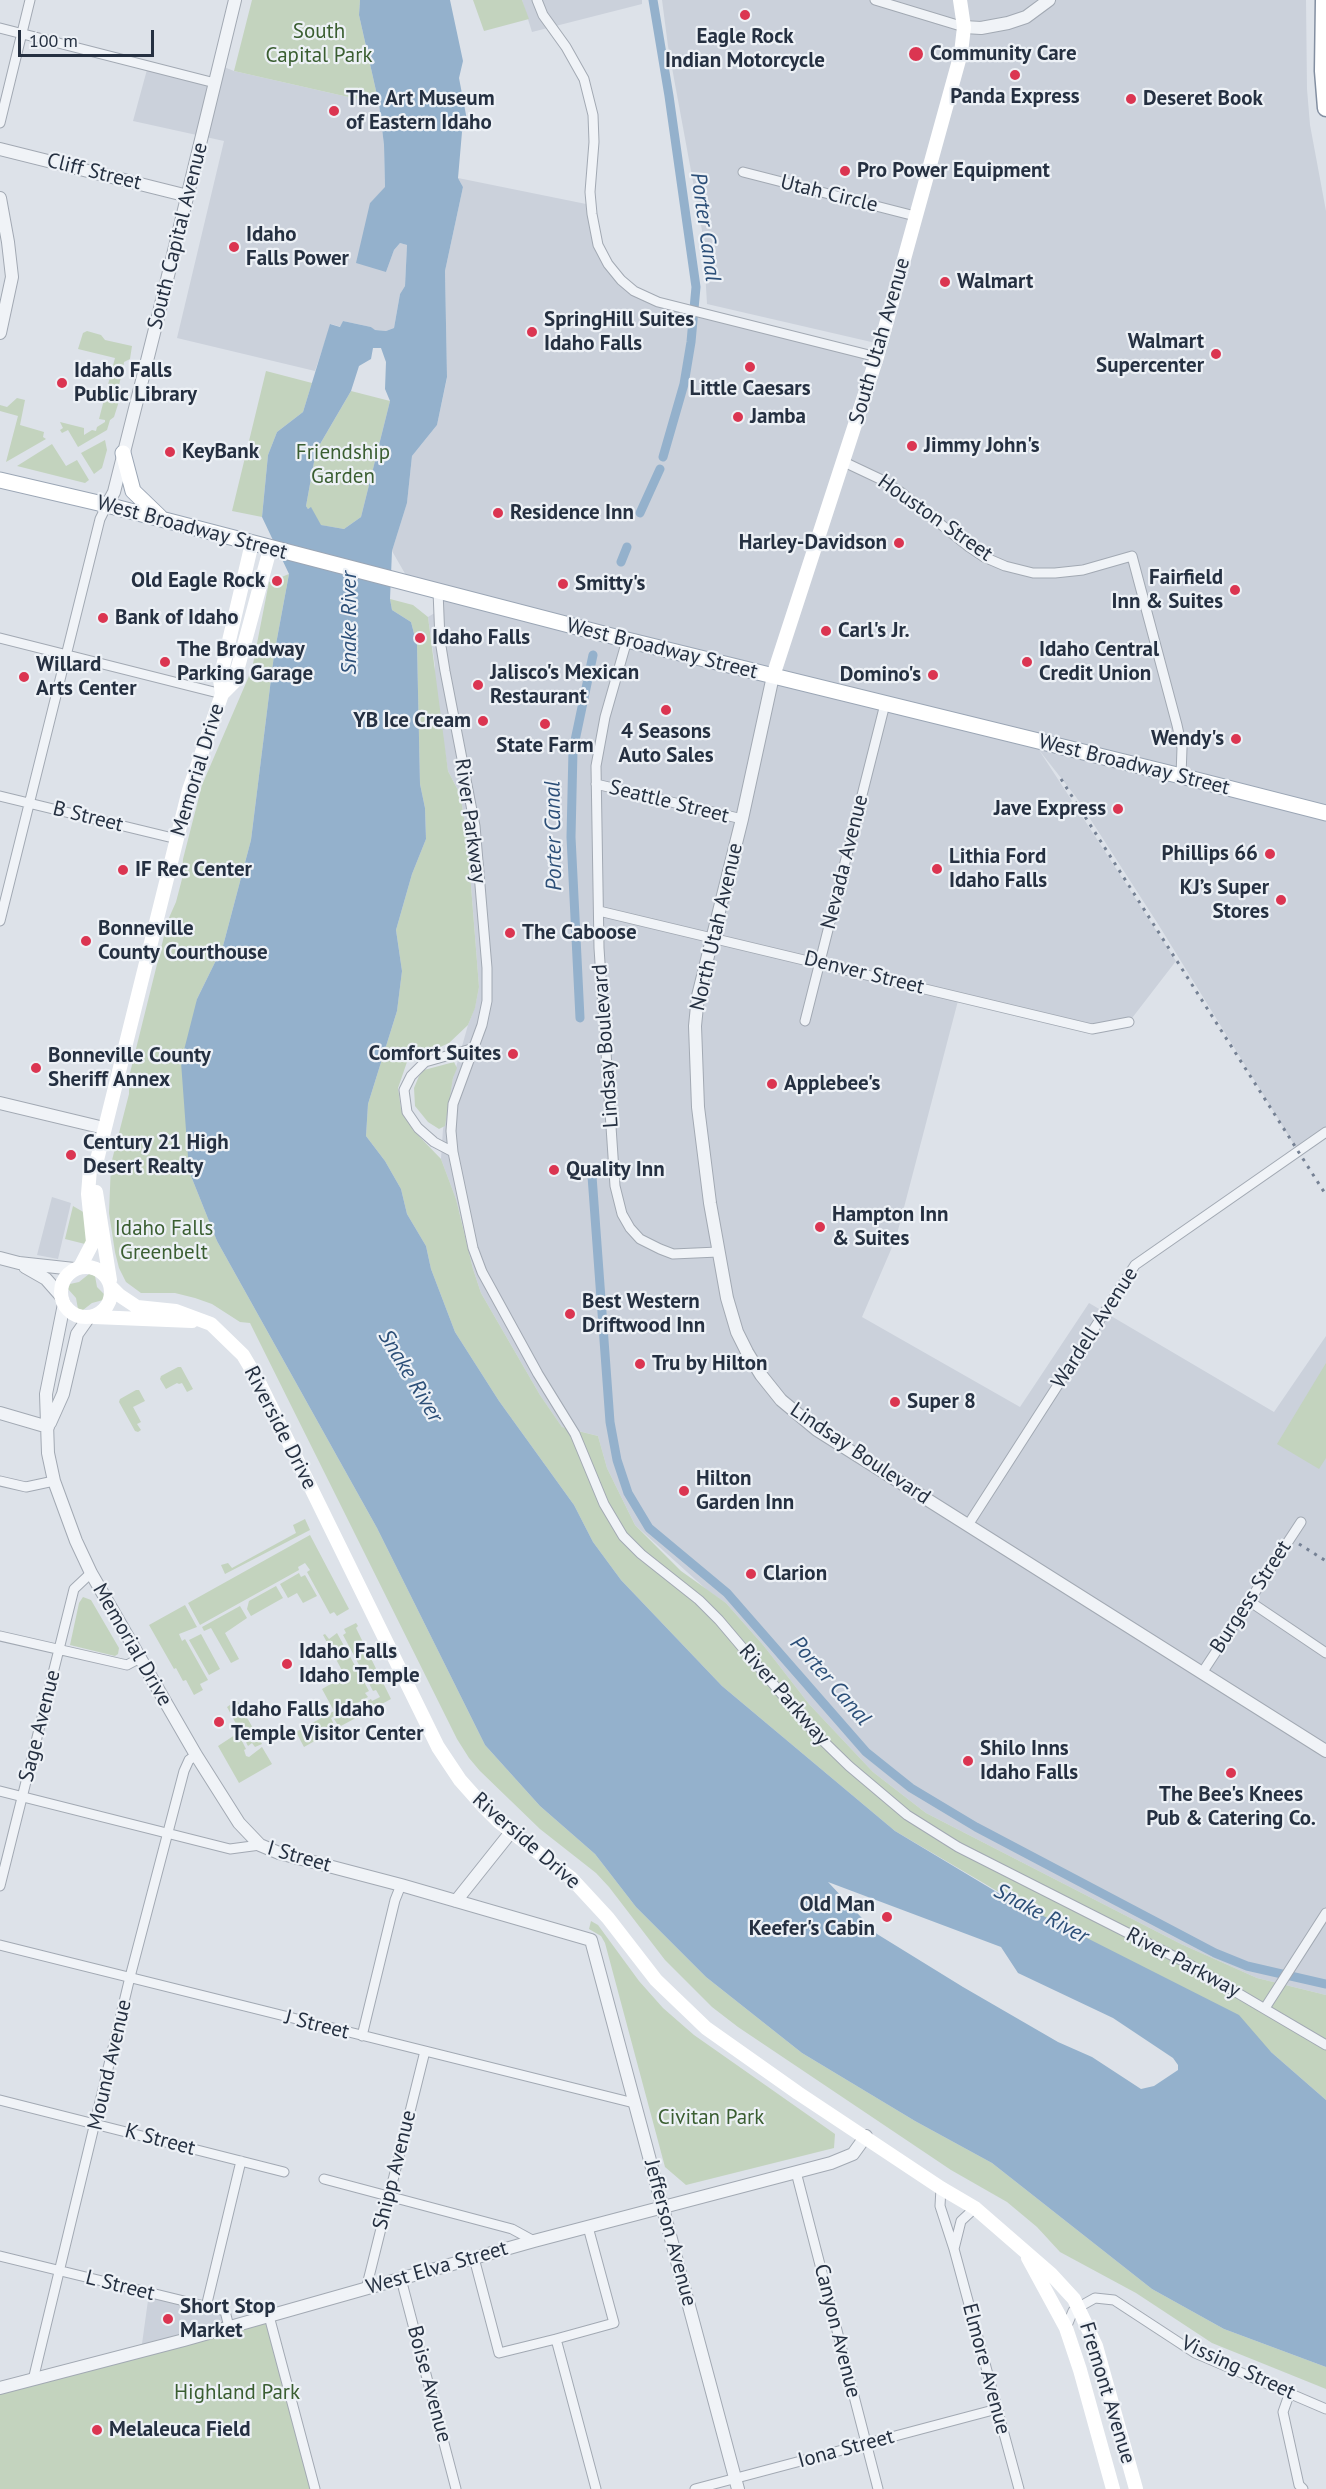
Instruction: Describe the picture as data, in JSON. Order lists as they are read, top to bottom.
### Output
{
  "streets": {
    "main road": [
      "South Utah Avenue",
      "West Broadway Street",
      "Memorial Drive",
      "Riverside Drive",
      "Fremont Avenue"
    ],
    "street": [
      "Cliff Street",
      "Utah Circle",
      "South Capital Avenue",
      "Houston Street",
      "Seattle Street",
      "B Street",
      "River Parkway",
      "Nevada Avenue",
      "North Utah Avenue",
      "Denver Street",
      "Lindsay Boulevard",
      "Wardell Avenue",
      "Burgess Street",
      "Sage Avenue",
      "I Street",
      "J Street",
      "Mound Avenue",
      "K Street",
      "Shipp Avenue",
      "Jefferson Avenue",
      "West Elva Street",
      "L Street",
      "Canyon Avenue",
      "Vissing Street",
      "Elmore Avenue",
      "Boise Avenue",
      "Iona Street"
    ]
  },
  "crossings": [
    ["Cliff Street", "South Capital Avenue"],
    ["Utah Circle", "South Utah Avenue"],
    ["South Capital Avenue", "West Broadway Street"],
    ["South Utah Avenue", "Houston Street"],
    ["South Utah Avenue", "West Broadway Street"],
    ["South Utah Avenue", "North Utah Avenue"],
    ["Houston Street", "West Broadway Street"],
    ["West Broadway Street", "Memorial Drive"],
    ["West Broadway Street", "River Parkway"],
    ["West Broadway Street", "Nevada Avenue"],
    ["West Broadway Street", "North Utah Avenue"],
    ["West Broadway Street", "Lindsay Boulevard"],
    ["Memorial Drive", "B Street"],
    ["Memorial Drive", "Riverside Drive"],
    ["Memorial Drive", "Sage Avenue"],
    ["Memorial Drive", "I Street"],
    ["Memorial Drive", "Mound Avenue"],
    ["Seattle Street", "North Utah Avenue"],
    ["Seattle Street", "Lindsay Boulevard"],
    ["Nevada Avenue", "Denver Street"],
    ["North Utah Avenue", "Denver Street"],
    ["North Utah Avenue", "Lindsay Boulevard"],
    ["Denver Street", "Lindsay Boulevard"],
    ["Lindsay Boulevard", "Wardell Avenue"],
    ["Lindsay Boulevard", "Burgess Street"],
    ["Riverside Drive", "West Elva Street"],
    ["Riverside Drive", "Fremont Avenue"],
    ["Sage Avenue", "I Street"],
    ["I Street", "Mound Avenue"],
    ["I Street", "Jefferson Avenue"],
    ["J Street", "Mound Avenue"],
    ["J Street", "Shipp Avenue"],
    ["J Street", "Jefferson Avenue"],
    ["Mound Avenue", "K Street"],
    ["Mound Avenue", "West Elva Street"],
    ["Mound Avenue", "L Street"],
    ["Shipp Avenue", "West Elva Street"],
    ["Jefferson Avenue", "West Elva Street"],
    ["Jefferson Avenue", "Iona Street"],
    ["West Elva Street", "L Street"],
    ["West Elva Street", "Canyon Avenue"],
    ["West Elva Street", "Boise Avenue"],
    ["Canyon Avenue", "Iona Street"],
    ["Vissing Street", "Fremont Avenue"],
    ["Elmore Avenue", "Fremont Avenue"],
    ["Elmore Avenue", "Iona Street"]
  ],
  "water": ["Porter Canal", "Snake River"],
  "parks": [
    "South Capital Park",
    "Friendship Garden",
    "Idaho Falls Greenbelt",
    "Civitan Park",
    "Highland Park"
  ],
  "places": [
    "Eagle Rock Indian Motorcycle",
    "Community Care",
    "Panda Express",
    "Deseret Book",
    "The Art Museum of Eastern Idaho",
    "Pro Power Equipment",
    "Idaho Falls Power",
    "Walmart",
    "SpringHill Suites Idaho Falls",
    "Walmart Supercenter",
    "Little Caesars",
    "Idaho Falls Public Library",
    "Jamba",
    "Jimmy John's",
    "KeyBank",
    "Residence Inn",
    "Harley-Davidson",
    "Old Eagle Rock",
    "Smitty's",
    "Fairfield Inn & Suites",
    "Bank of Idaho",
    "Carl's Jr.",
    "Idaho Falls",
    "The Broadway Parking Garage",
    "Idaho Central Credit Union",
    "Domino's",
    "Willard Arts Center",
    "Jalisco's Mexican Restaurant",
    "4 Seasons Auto Sales",
    "YB Ice Cream",
    "State Farm",
    "Wendy's",
    "Jave Express",
    "Phillips 66",
    "Lithia Ford Idaho Falls",
    "IF Rec Center",
    "KJ’s Super Stores",
    "The Caboose",
    "Bonneville County Courthouse",
    "Comfort Suites",
    "Bonneville County Sheriff Annex",
    "Applebee's",
    "Century 21 High Desert Realty",
    "Quality Inn",
    "Hampton Inn & Suites",
    "Best Western Driftwood Inn",
    "Tru by Hilton",
    "Super 8",
    "Hilton Garden Inn",
    "Clarion",
    "Idaho Falls Idaho Temple",
    "Idaho Falls Idaho Temple Visitor Center",
    "Shilo Inns Idaho Falls",
    "The Bee's Knees Pub & Catering Co.",
    "Old Man Keefer's Cabin",
    "Short Stop Market",
    "Melaleuca Field"
  ],
  "scale_bar": "100 m"
}
